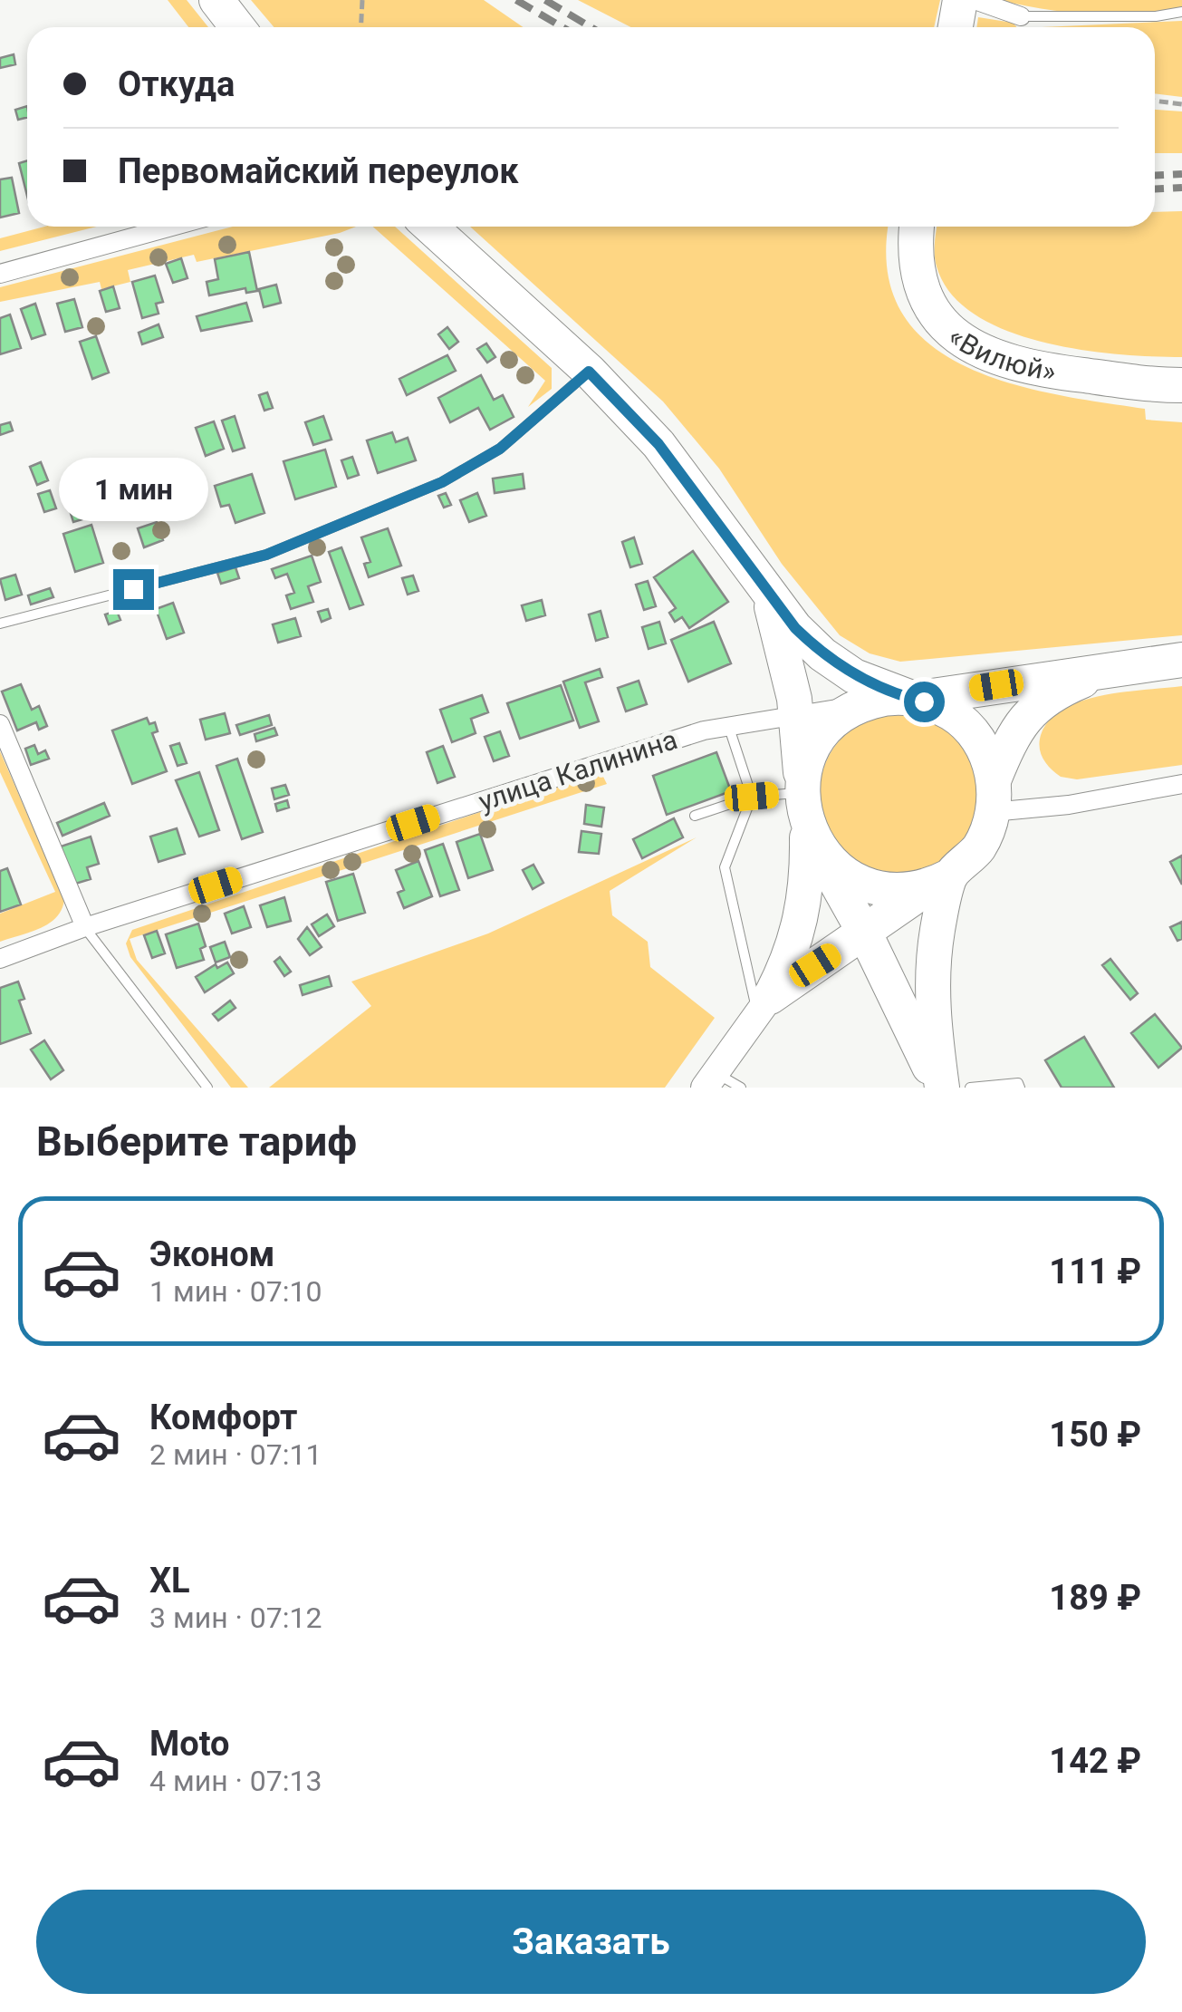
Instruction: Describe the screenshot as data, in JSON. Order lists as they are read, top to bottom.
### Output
{
  "streets": {
    "highway": ["«Вилюй»"],
    "street": ["улица Калинина"]
  },
  "page": {
    "banner": ["Откуда", "Первомайский переулок"],
    "bubble": "1 мин",
    "heading": "Выберите тариф",
    "list": [
      {
        "name": "Эконом",
        "note": "1 мин · 07:10",
        "value": "111 ₽"
      },
      {
        "name": "Комфорт",
        "note": "2 мин · 07:11",
        "value": "150 ₽"
      },
      {
        "name": "XL",
        "note": "3 мин · 07:12",
        "value": "189 ₽"
      },
      {
        "name": "Moto",
        "note": "4 мин · 07:13",
        "value": "142 ₽"
      }
    ],
    "buttons": "Заказать"
  }
}
